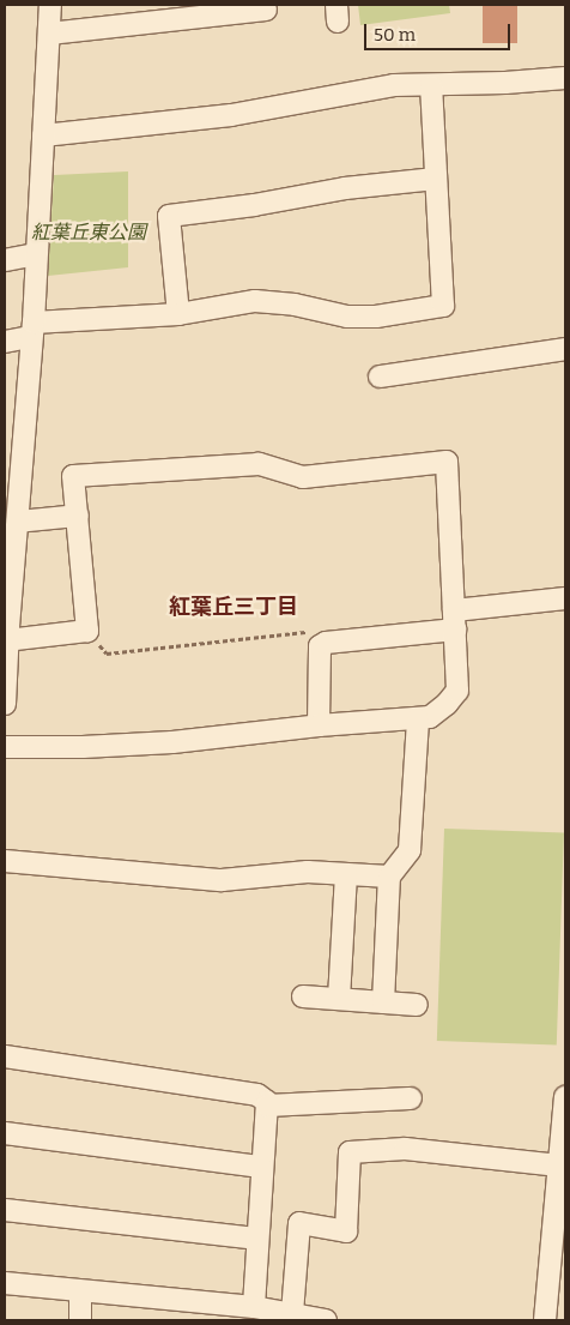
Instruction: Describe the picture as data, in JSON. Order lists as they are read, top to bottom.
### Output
{
  "districts": ["紅葉丘三丁目"],
  "parks": ["紅葉丘東公園"],
  "scale_bar": "50 m"
}
